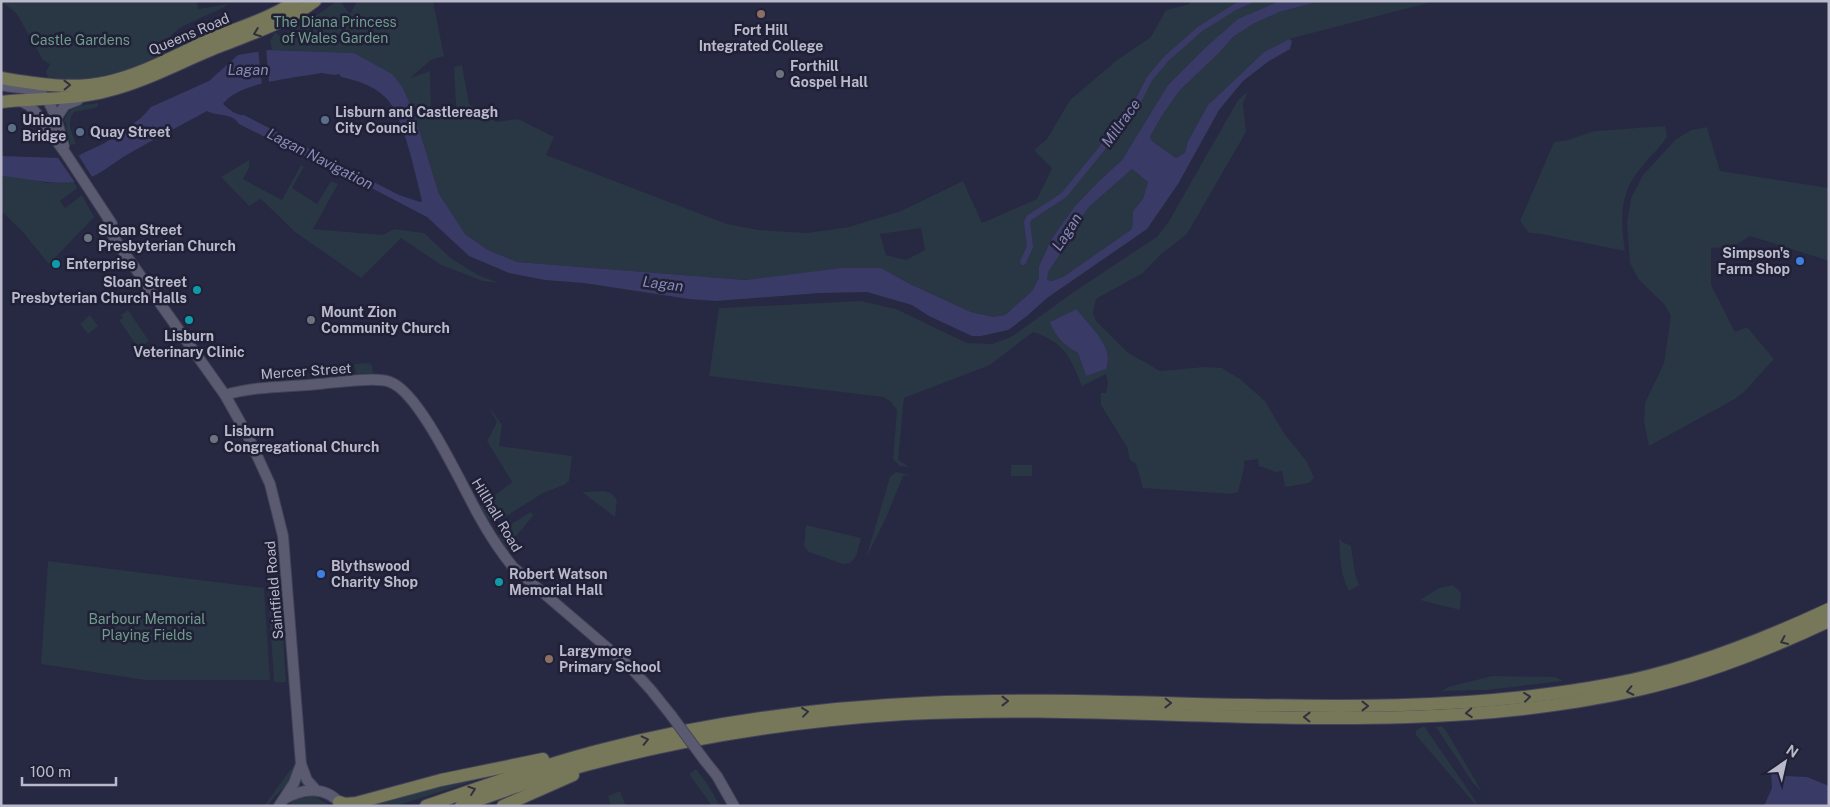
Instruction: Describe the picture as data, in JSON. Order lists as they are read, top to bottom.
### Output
{
  "streets": {
    "highway": ["Queens Road"],
    "main road": ["Mercer Street", "Hillhall Road", "Saintfield Road"]
  },
  "crossings": [
    ["Mercer Street", "Hillhall Road"],
    ["Mercer Street", "Saintfield Road"]
  ],
  "water": ["Lagan", "Millrace", "Lagan Navigation"],
  "parks": ["The Diana Princess of Wales Garden", "Castle Gardens", "Barbour Memorial Playing Fields"],
  "places": [
    "Fort Hill Integrated College",
    "Forthill Gospel Hall",
    "Lisburn and Castlereagh City Council",
    "Union Bridge",
    "Quay Street",
    "Sloan Street Presbyterian Church",
    "Simpson's Farm Shop",
    "Enterprise",
    "Sloan Street Presbyterian Church Halls",
    "Lisburn Veterinary Clinic",
    "Mount Zion Community Church",
    "Lisburn Congregational Church",
    "Blythswood Charity Shop",
    "Robert Watson Memorial Hall",
    "Largymore Primary School"
  ],
  "scale_bar": "100 m",
  "north": "top right"
}
